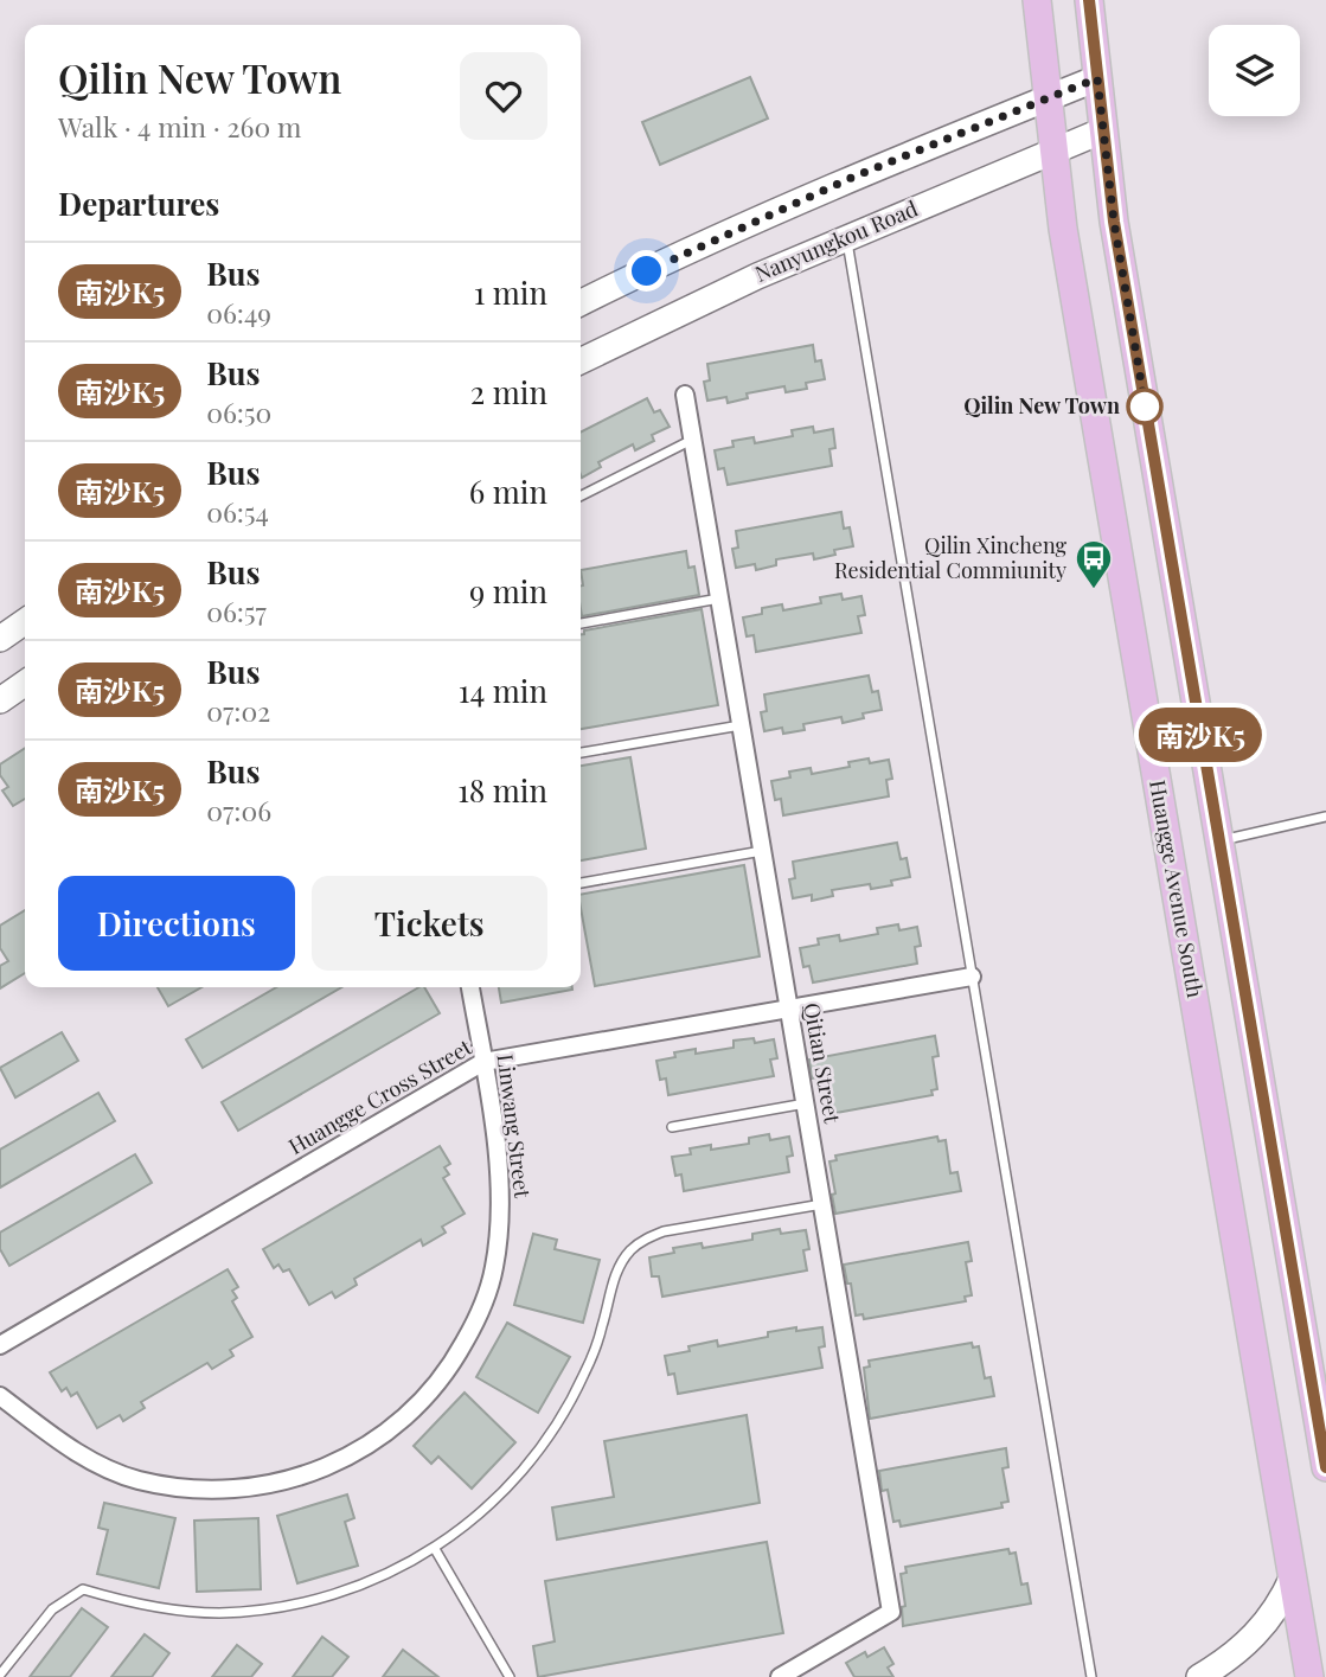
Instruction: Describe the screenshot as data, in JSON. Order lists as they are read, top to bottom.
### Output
{
  "streets": {
    "main road": ["Nanyungkou Road", "Huangge Avenue South"],
    "street": ["Qitian Street", "Huangge Cross Street", "Linwang Street"]
  },
  "crossings": [
    ["Nanyungkou Road", "Huangge Avenue South"],
    ["Qitian Street", "Huangge Cross Street"],
    ["Huangge Cross Street", "Linwang Street"]
  ],
  "places": {
    "other": ["Qilin New Town"],
    "bus stop": ["Qilin Xincheng Residential Commiunity"]
  },
  "lines": ["bus line 南沙K5"],
  "page": {
    "on_map": "南沙K5",
    "heading": [
      ["Qilin New Town", "Walk · 4 min · 260 m"],
      "Departures"
    ],
    "list": [
      {
        "mark": "南沙K5",
        "name": "Bus",
        "note": "06:49",
        "value": "1 min"
      },
      {
        "mark": "南沙K5",
        "name": "Bus",
        "note": "06:50",
        "value": "2 min"
      },
      {
        "mark": "南沙K5",
        "name": "Bus",
        "note": "06:54",
        "value": "6 min"
      },
      {
        "mark": "南沙K5",
        "name": "Bus",
        "note": "06:57",
        "value": "9 min"
      },
      {
        "mark": "南沙K5",
        "name": "Bus",
        "note": "07:02",
        "value": "14 min"
      },
      {
        "mark": "南沙K5",
        "name": "Bus",
        "note": "07:06",
        "value": "18 min"
      }
    ],
    "buttons": ["Directions", "Tickets"]
  }
}
